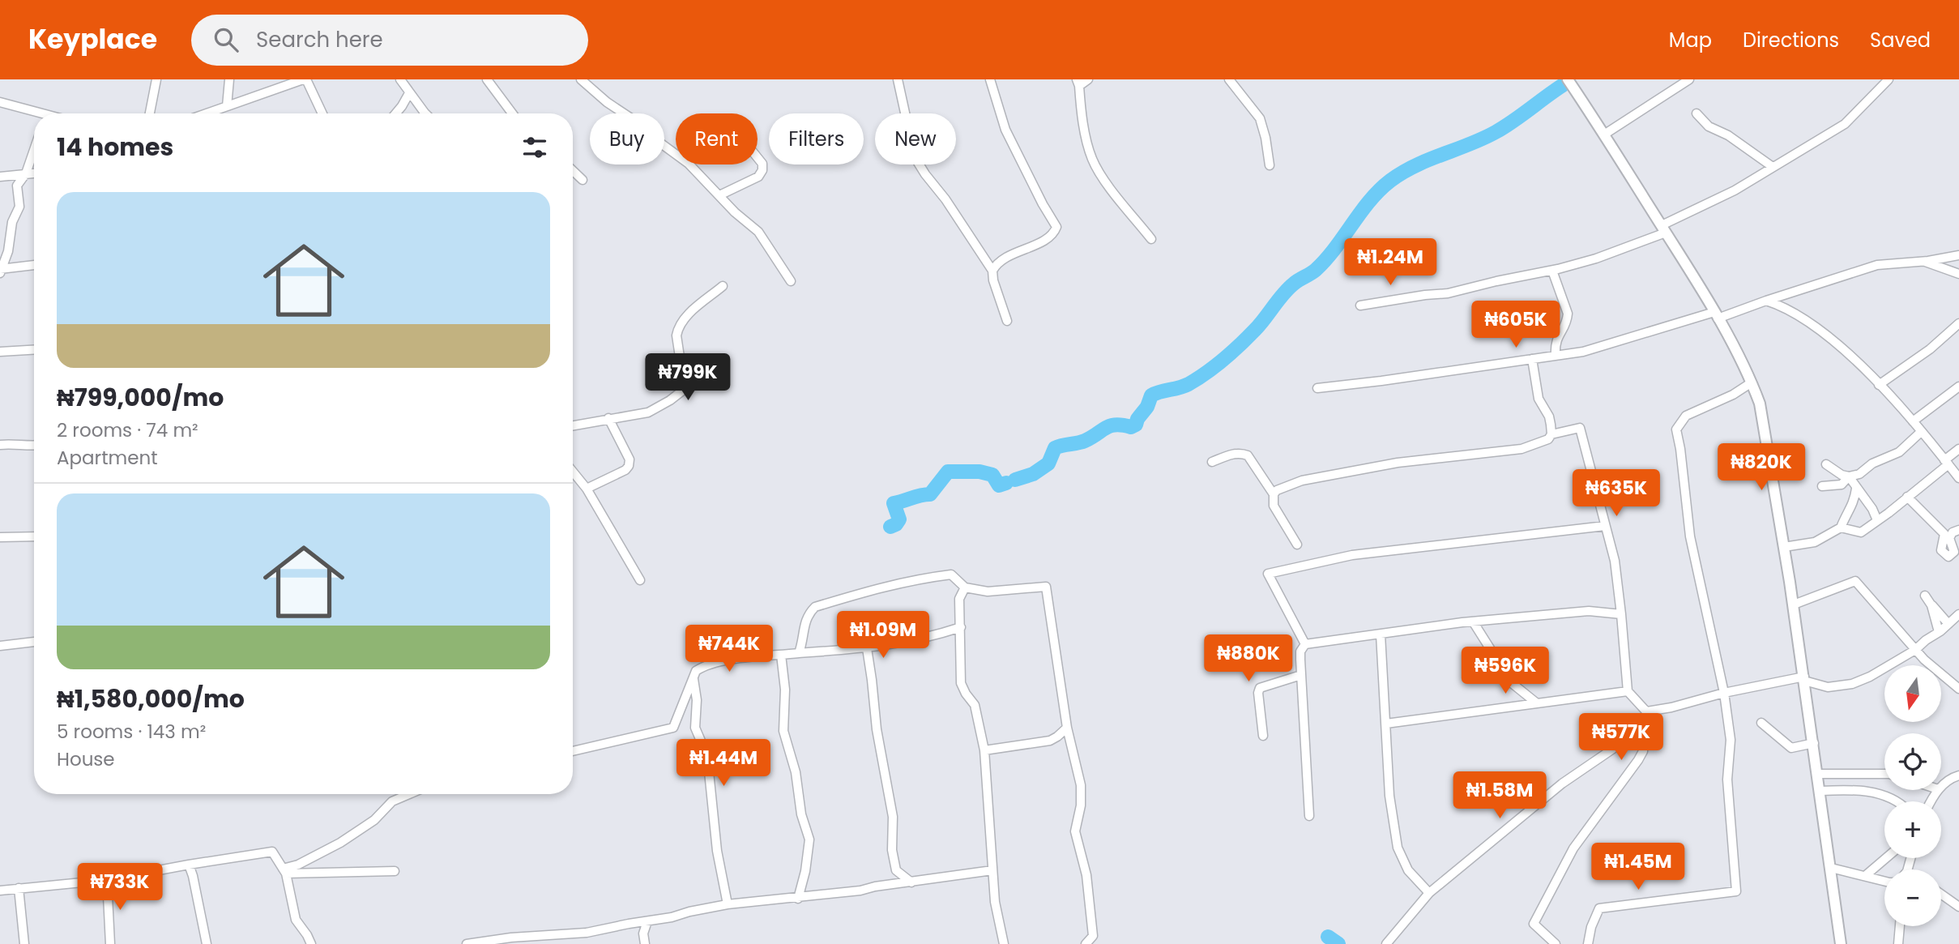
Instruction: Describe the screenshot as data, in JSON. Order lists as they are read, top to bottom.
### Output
{
  "north": "bottom",
  "page": {
    "header": "Keyplace",
    "search": "Search here",
    "nav": ["Map", "Directions", "Saved"],
    "chip": [
      "Buy",
      "Rent",
      "Filters",
      "New"
    ],
    "heading": "14 homes",
    "list": [
      {
        "name": "₦799,000/mo",
        "note": "2 rooms · 74 m² · Apartment"
      },
      {
        "name": "₦1,580,000/mo",
        "note": "5 rooms · 143 m² · House"
      }
    ],
    "price": [
      "₦1.24M",
      "₦605K",
      "₦799K",
      "₦820K",
      "₦635K",
      "₦1.09M",
      "₦744K",
      "₦880K",
      "₦596K",
      "₦577K",
      "₦1.44M",
      "₦1.58M",
      "₦1.45M",
      "₦733K"
    ],
    "map_buttons": ["+", "−"]
  }
}
